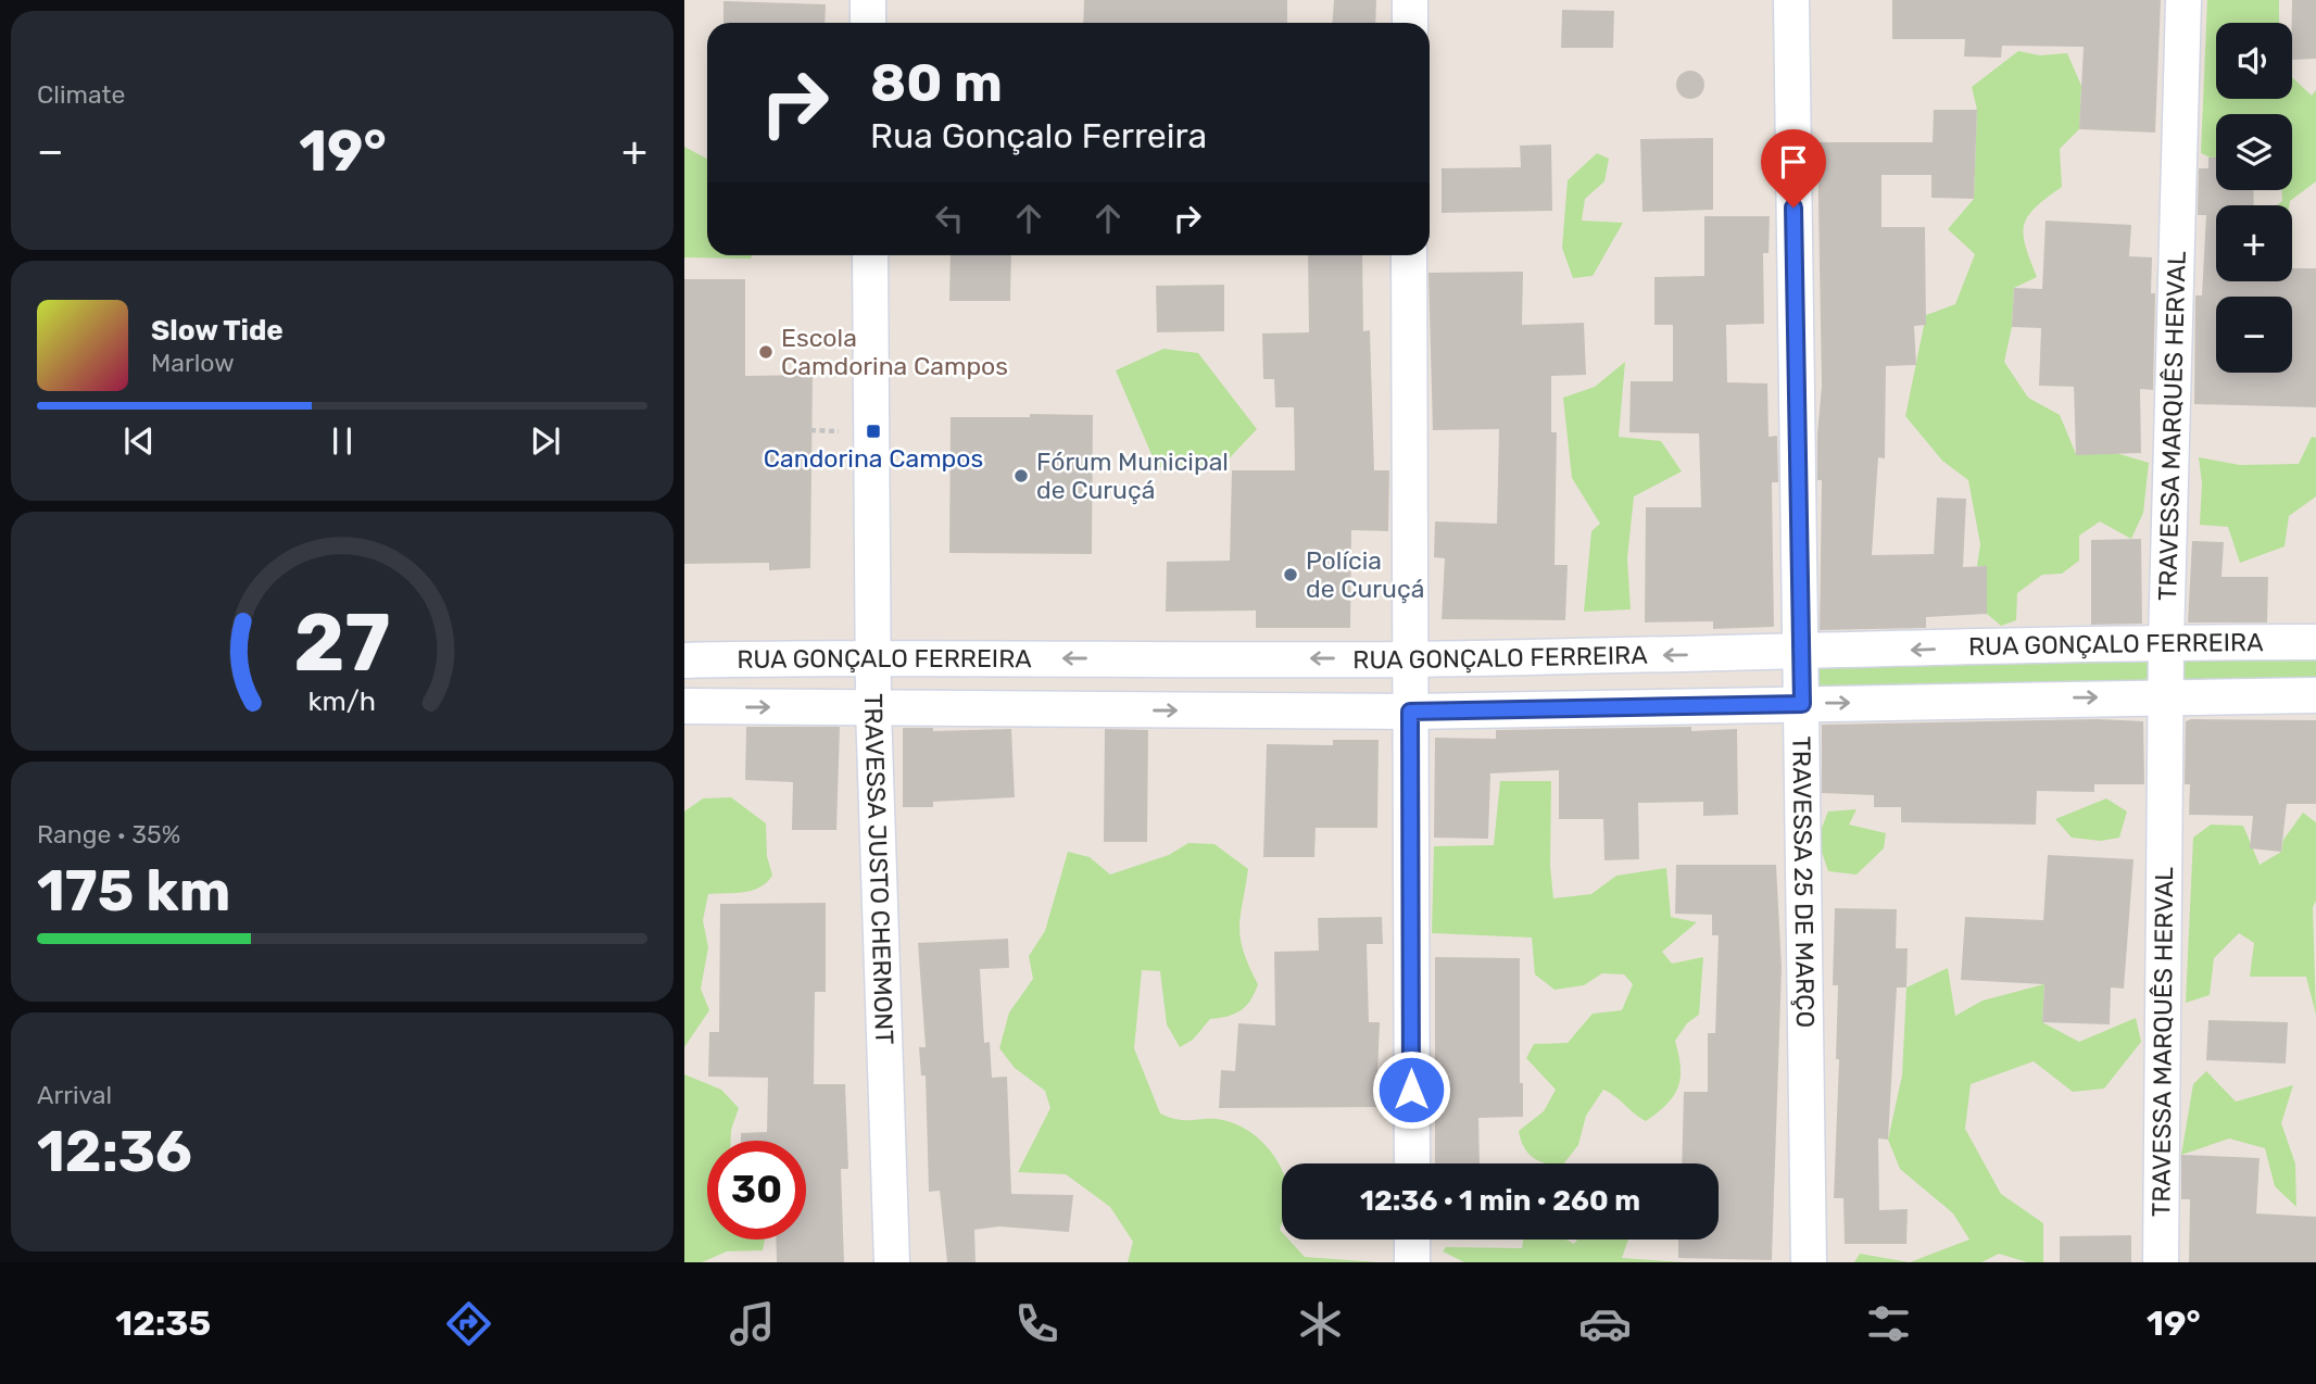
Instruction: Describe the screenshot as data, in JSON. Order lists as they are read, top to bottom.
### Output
{
  "streets": {
    "street": [
      "TRAVESSA MARQUÊS HERVAL",
      "RUA GONÇALO FERREIRA",
      "TRAVESSA JUSTO CHERMONT",
      "TRAVESSA 25 DE MARÇO"
    ]
  },
  "crossings": [
    ["TRAVESSA MARQUÊS HERVAL", "RUA GONÇALO FERREIRA"],
    ["RUA GONÇALO FERREIRA", "TRAVESSA JUSTO CHERMONT"],
    ["RUA GONÇALO FERREIRA", "TRAVESSA 25 DE MARÇO"]
  ],
  "places": {
    "other": ["Escola Camdorina Campos", "Fórum Municipal de Curuçá", "Polícia de Curuçá"],
    "transit": ["Candorina Campos"]
  },
  "page": {
    "tile": [
      "Climate",
      ["Range · 35%", "175 km"],
      ["Arrival", "12:36"]
    ],
    "map_buttons": ["+", "−"],
    "turn": ["80 m", "Rua Gonçalo Ferreira"],
    "heat": ["−", "19°", "+"],
    "song": ["Slow Tide", "Marlow"],
    "limit": "30",
    "trip": "12:36 · 1 min · 260 m",
    "tabs": ["12:35", "19°"],
    "gauge": ["27", "km/h"]
  }
}
